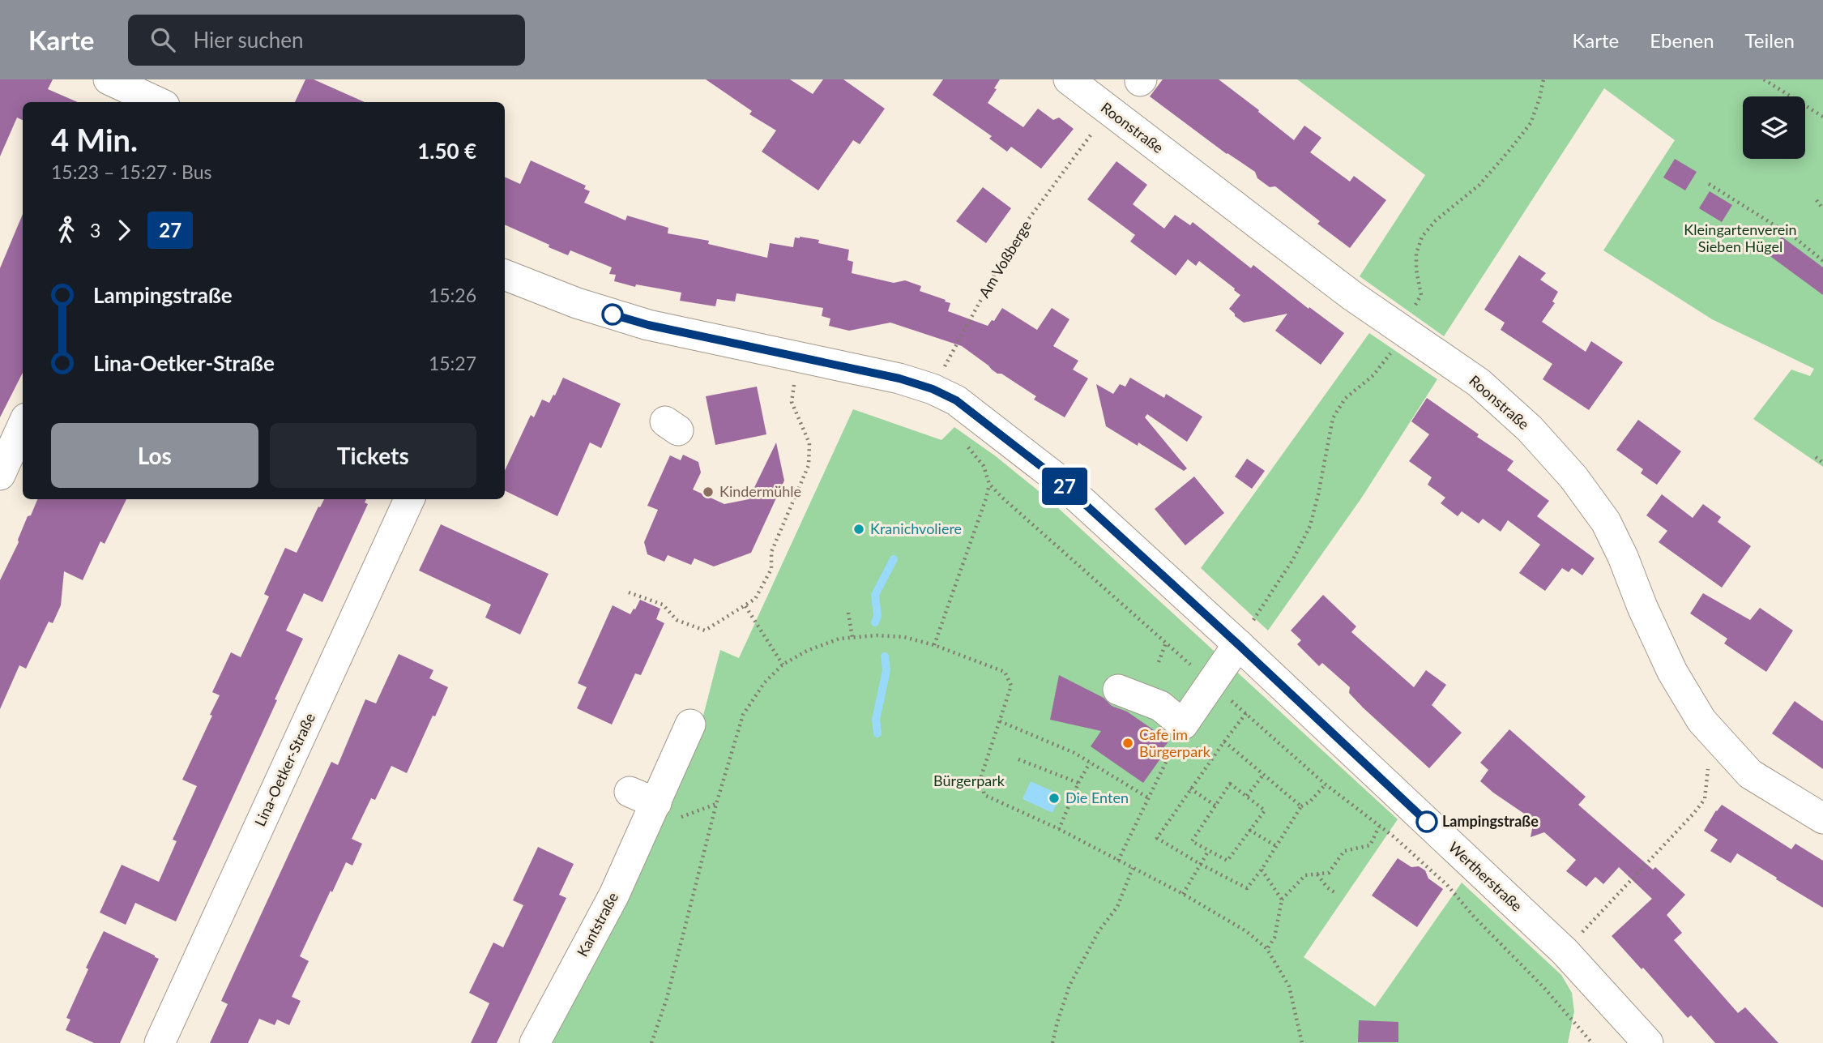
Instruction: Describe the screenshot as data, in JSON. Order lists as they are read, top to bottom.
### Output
{
  "streets": {
    "street": [
      "Roonstraße",
      "Lina-Oetker-Straße",
      "Wertherstraße",
      "Kantstraße"
    ],
    "path": ["Am Voßberge"]
  },
  "crossings": [
    ["Roonstraße", "Am Voßberge"],
    ["Am Voßberge", "Wertherstraße"]
  ],
  "parks": ["Kleingartenverein Sieben Hügel", "Bürgerpark"],
  "places": [
    "Kindermühle",
    "Kranichvoliere",
    "Cafe im Bürgerpark",
    "Die Enten",
    "Lampingstraße"
  ],
  "lines": ["bus line 27"],
  "page": {
    "header": "Karte",
    "search": "Hier suchen",
    "nav": ["Karte", "Ebenen", "Teilen"],
    "on_map": "27",
    "heading": ["4 Min.", "15:23 – 15:27 · Bus", "1.50 €"],
    "legs": ["3", "27"],
    "list": [
      {
        "name": "Lampingstraße",
        "value": "15:26"
      },
      {
        "name": "Lina-Oetker-Straße",
        "value": "15:27"
      }
    ],
    "buttons": ["Los", "Tickets"]
  }
}
